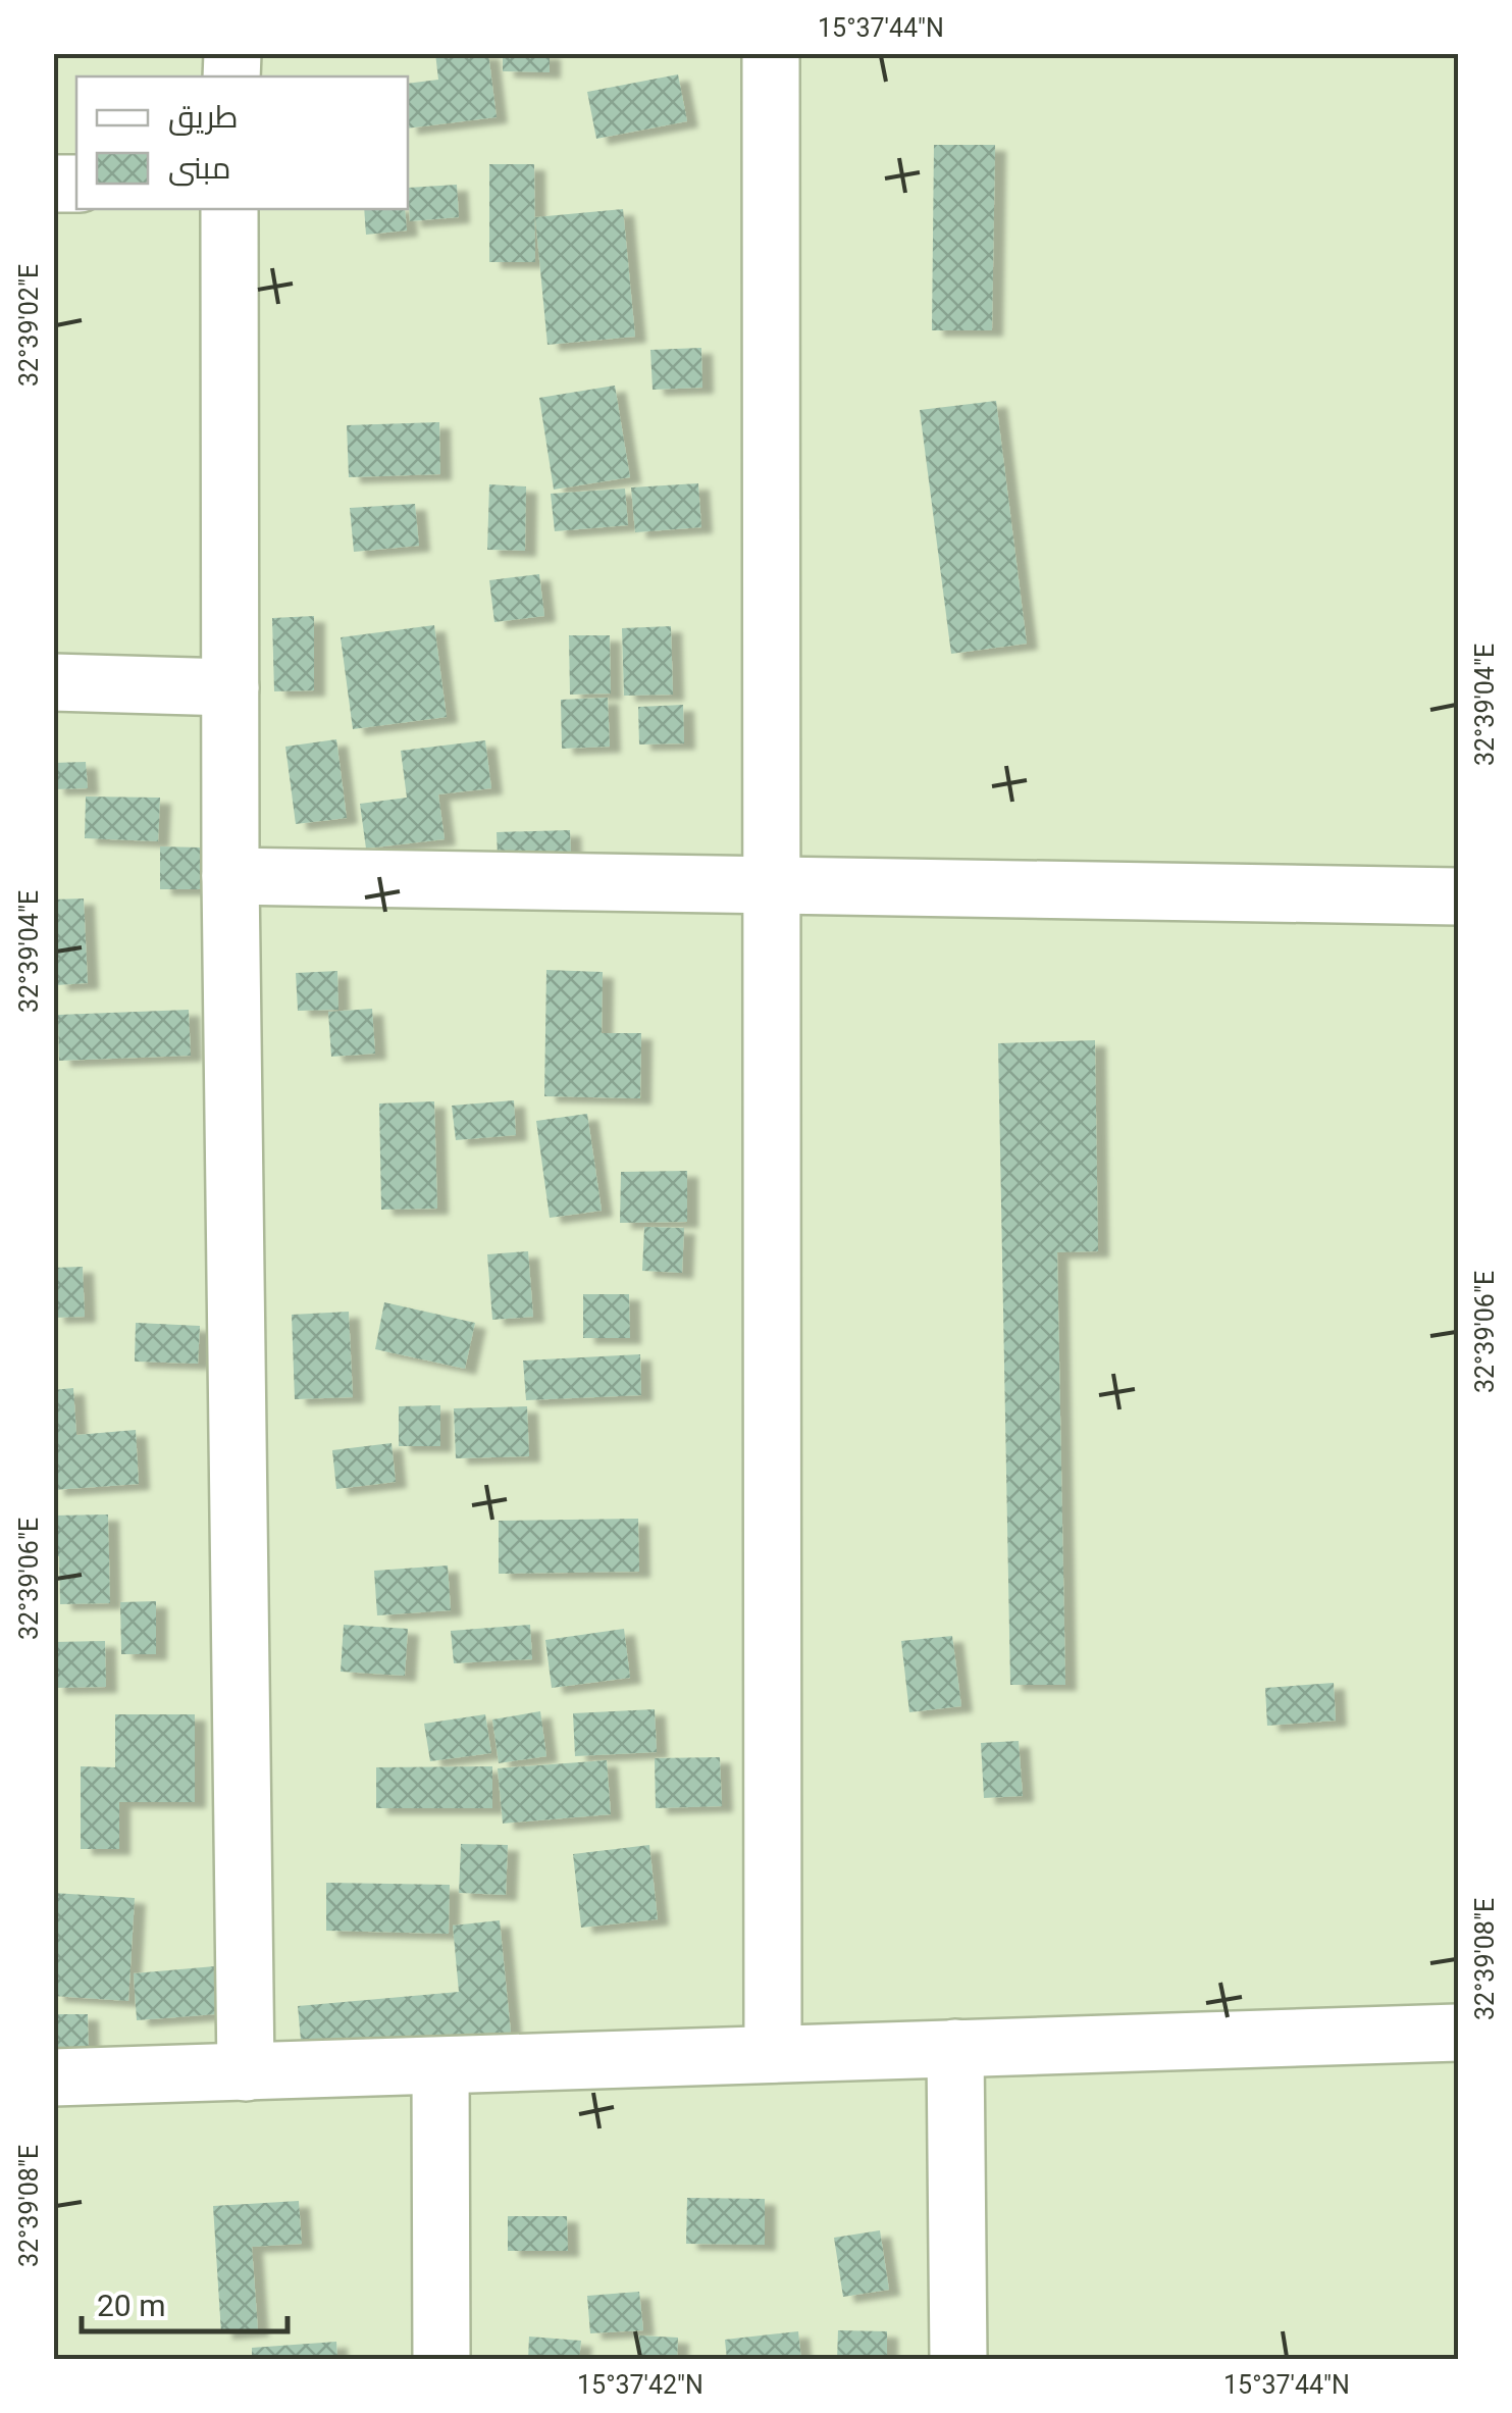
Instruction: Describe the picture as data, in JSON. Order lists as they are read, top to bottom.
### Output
{
  "legend": ["طريق", "مبنى"],
  "scale_bar": "20 m",
  "coordinates": [
    "15°37'44\"N",
    "32°39'02\"E",
    "32°39'04\"E",
    "32°39'06\"E",
    "32°39'08\"E",
    "15°37'42\"N"
  ]
}
